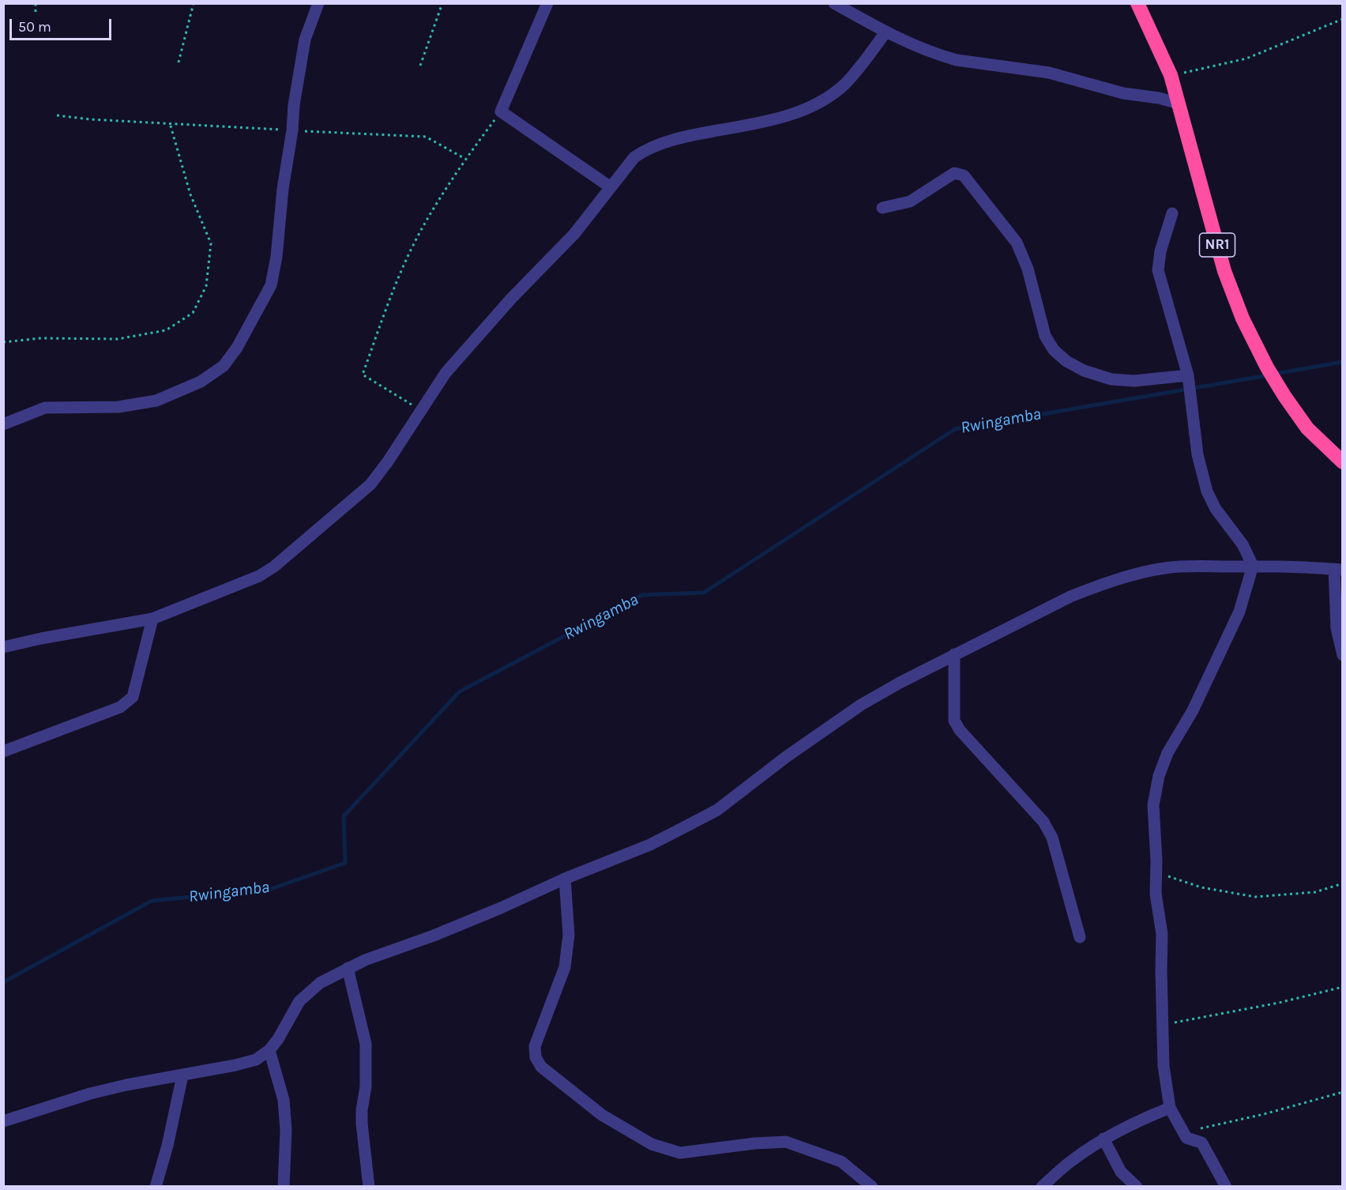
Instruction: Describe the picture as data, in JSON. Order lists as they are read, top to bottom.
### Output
{
  "streets": {
    "highway": ["NR1"]
  },
  "water": ["Rwingamba"],
  "scale_bar": "50 m"
}
